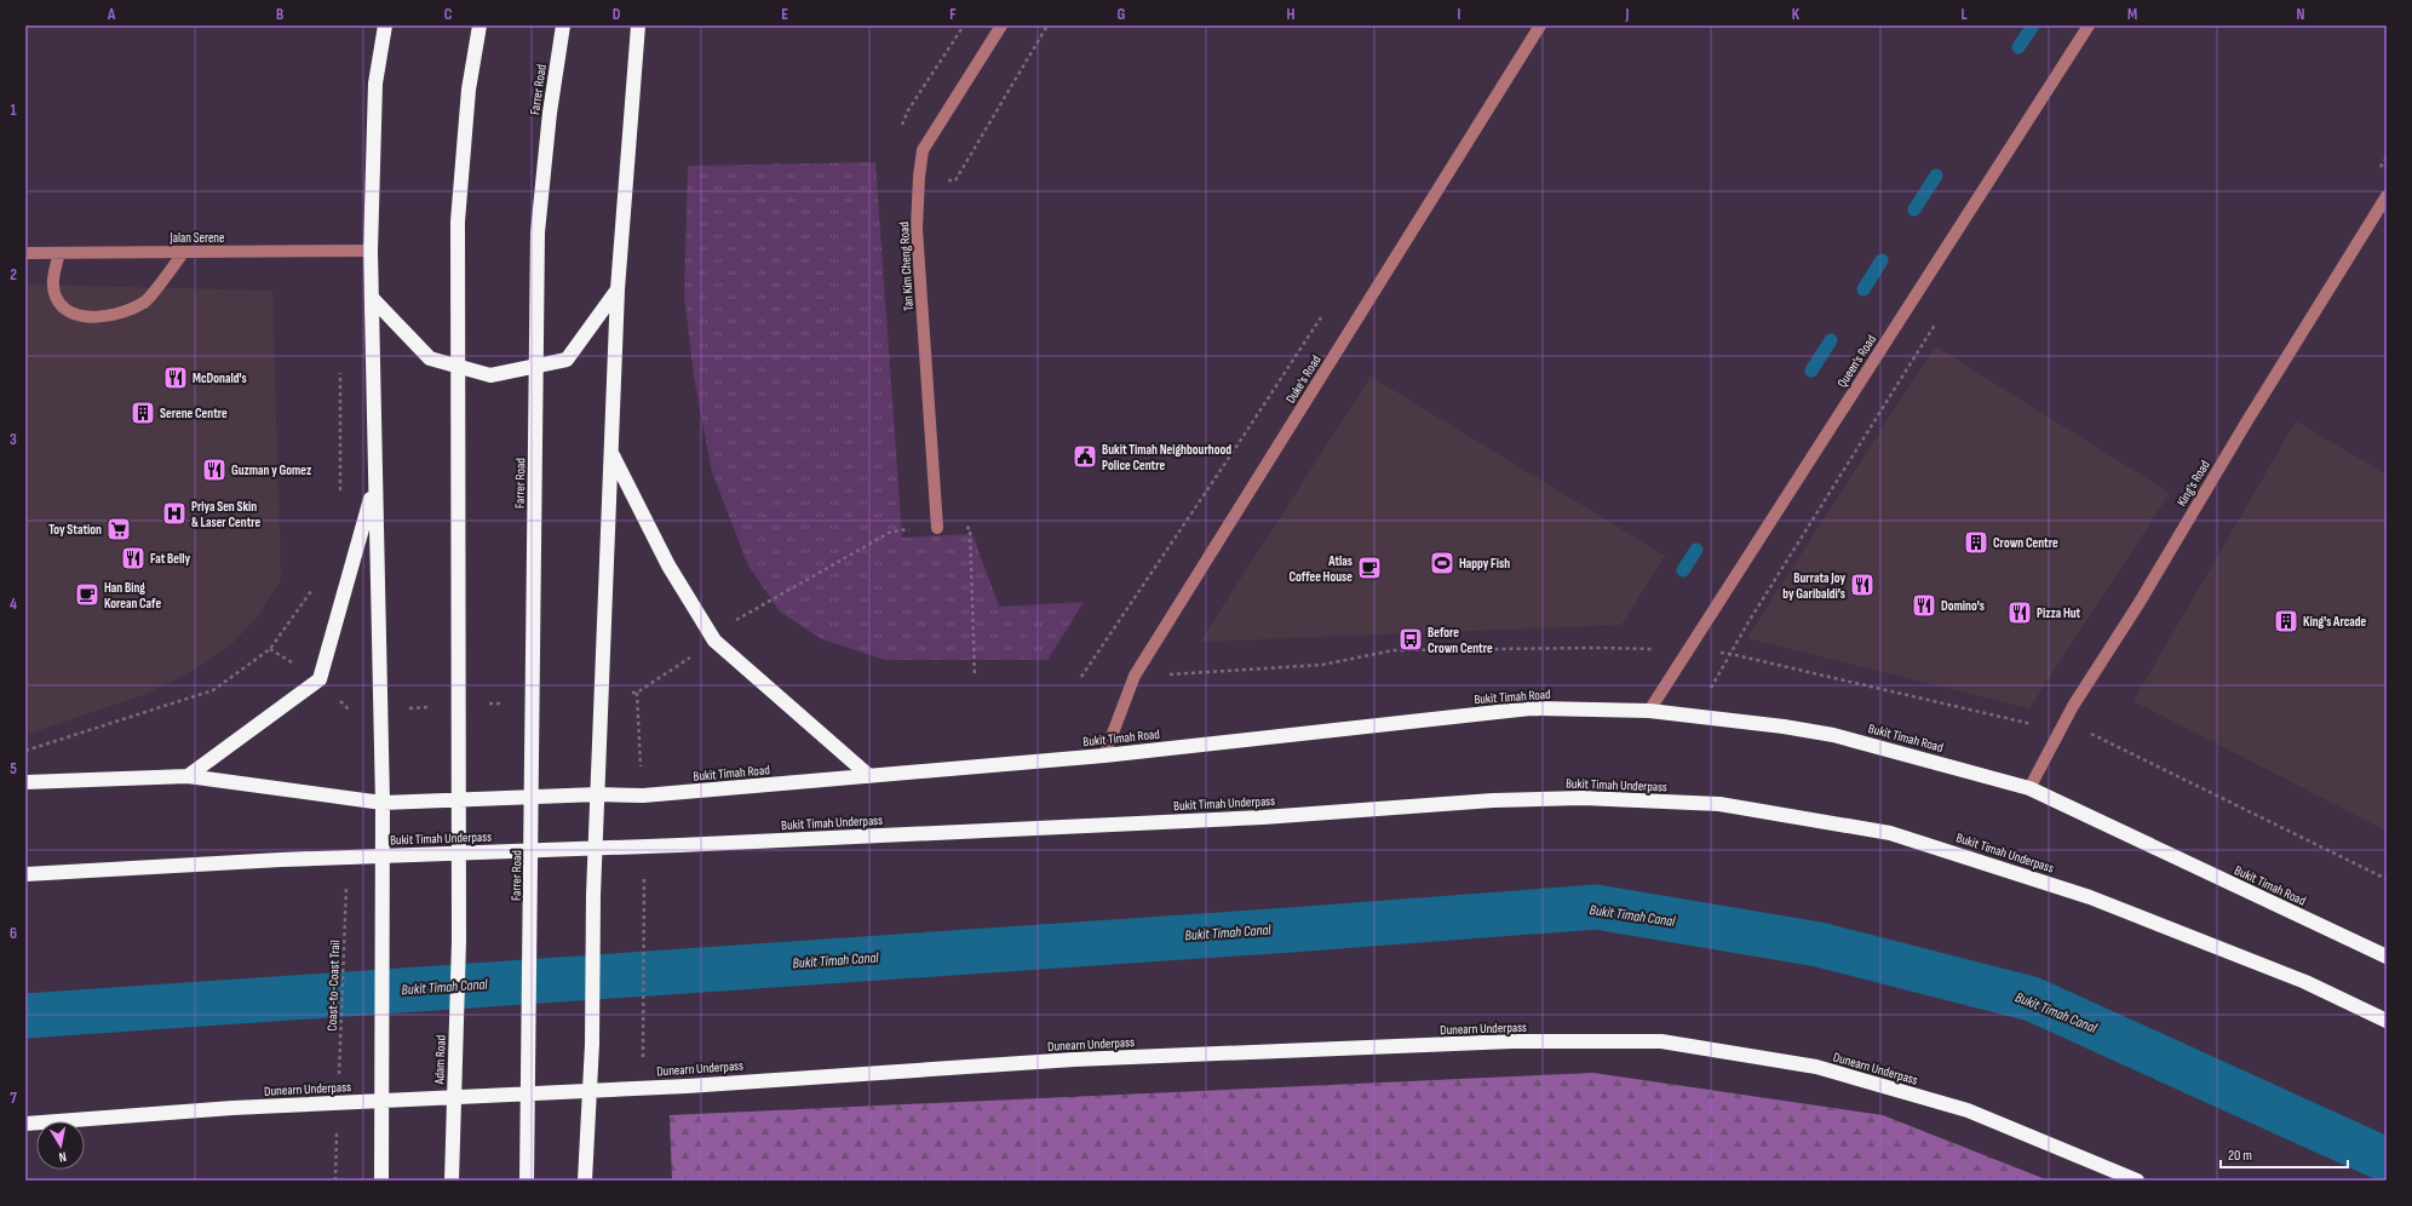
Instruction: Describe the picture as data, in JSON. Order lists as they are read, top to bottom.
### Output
{
  "streets": {
    "highway": [
      "Farrer Road",
      "Bukit Timah Road",
      "Bukit Timah Underpass",
      "Dunearn Underpass",
      "Adam Road"
    ],
    "street": [
      "Jalan Serene",
      "Tan Kim Cheng Road",
      "Queen's Road",
      "Duke's Road",
      "King's Road"
    ],
    "path": ["Coast-to-Coast Trail"]
  },
  "crossings": [
    ["Queen's Road", "Bukit Timah Road"],
    ["Duke's Road", "Bukit Timah Road"],
    ["King's Road", "Bukit Timah Road"]
  ],
  "water": ["Bukit Timah Canal"],
  "places": {
    "restaurant": [
      "McDonald's",
      "Guzman y Gomez",
      "Fat Belly",
      "Burrata Joy by Garibaldi’s",
      "Domino's",
      "Pizza Hut"
    ],
    "building": ["Serene Centre", "Crown Centre", "King's Arcade"],
    "public building": ["Bukit Timah Neighbourhood Police Centre"],
    "hospital": ["Priya Sen Skin & Laser Centre"],
    "supermarket": ["Toy Station"],
    "sports": ["Happy Fish"],
    "cafe": ["Atlas Coffee House", "Han Bing Korean Cafe"],
    "bus stop": ["Before Crown Centre"]
  },
  "scale_bar": "20 m",
  "north": "bottom",
  "grid": {
    "columns": [
      "A",
      "B",
      "C",
      "D",
      "E",
      "F",
      "G",
      "H",
      "I",
      "J",
      "K",
      "L",
      "M",
      "N"
    ],
    "rows": [
      "1",
      "2",
      "3",
      "4",
      "5",
      "6",
      "7"
    ]
  }
}
